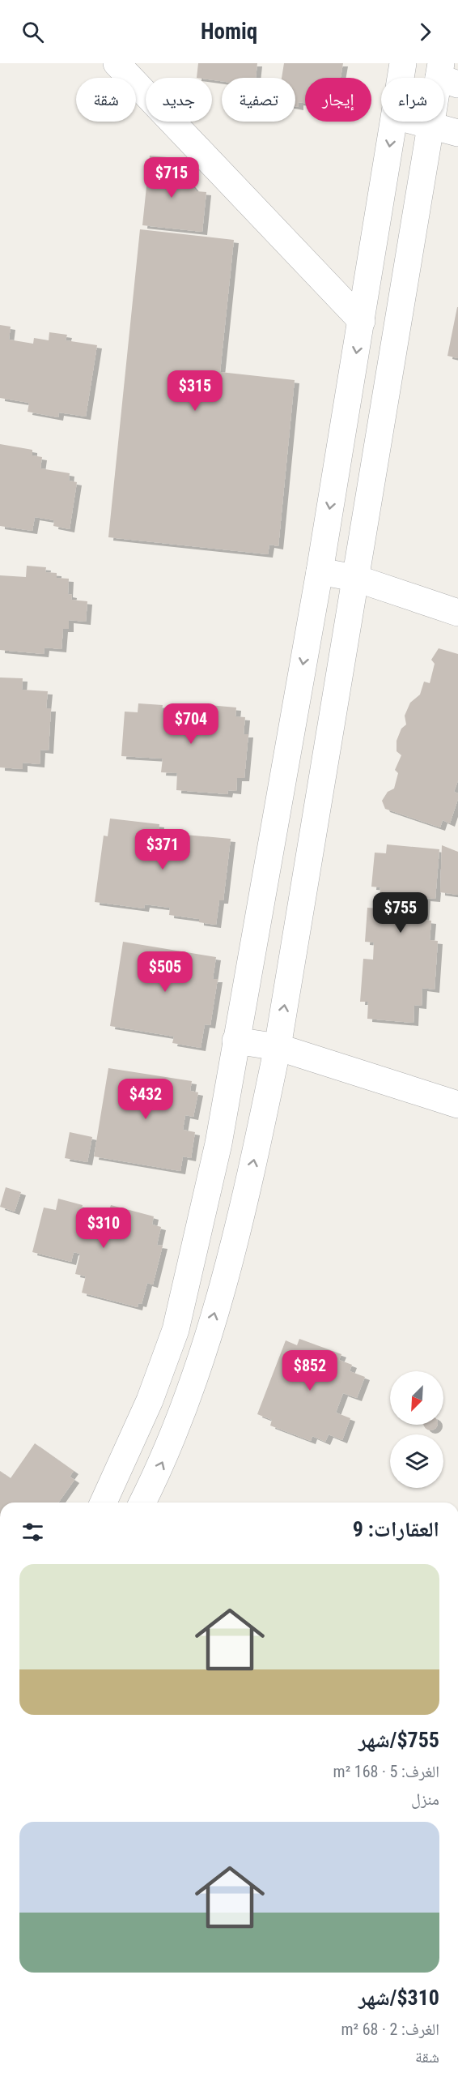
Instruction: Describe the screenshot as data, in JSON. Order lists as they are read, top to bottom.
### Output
{
  "north": "bottom left",
  "page": {
    "header": "Homiq",
    "chip": [
      "شراء",
      "إيجار",
      "تصفية",
      "جديد",
      "شقة"
    ],
    "price": [
      "$715",
      "$315",
      "$704",
      "$371",
      "$755",
      "$505",
      "$432",
      "$310",
      "$852"
    ],
    "heading": "العقارات: 9",
    "list": [
      {
        "name": "$755/شهر",
        "note": "الغرف: 5 · 168 m² · منزل"
      },
      {
        "name": "$310/شهر",
        "note": "الغرف: 2 · 68 m² · شقة"
      }
    ]
  }
}
